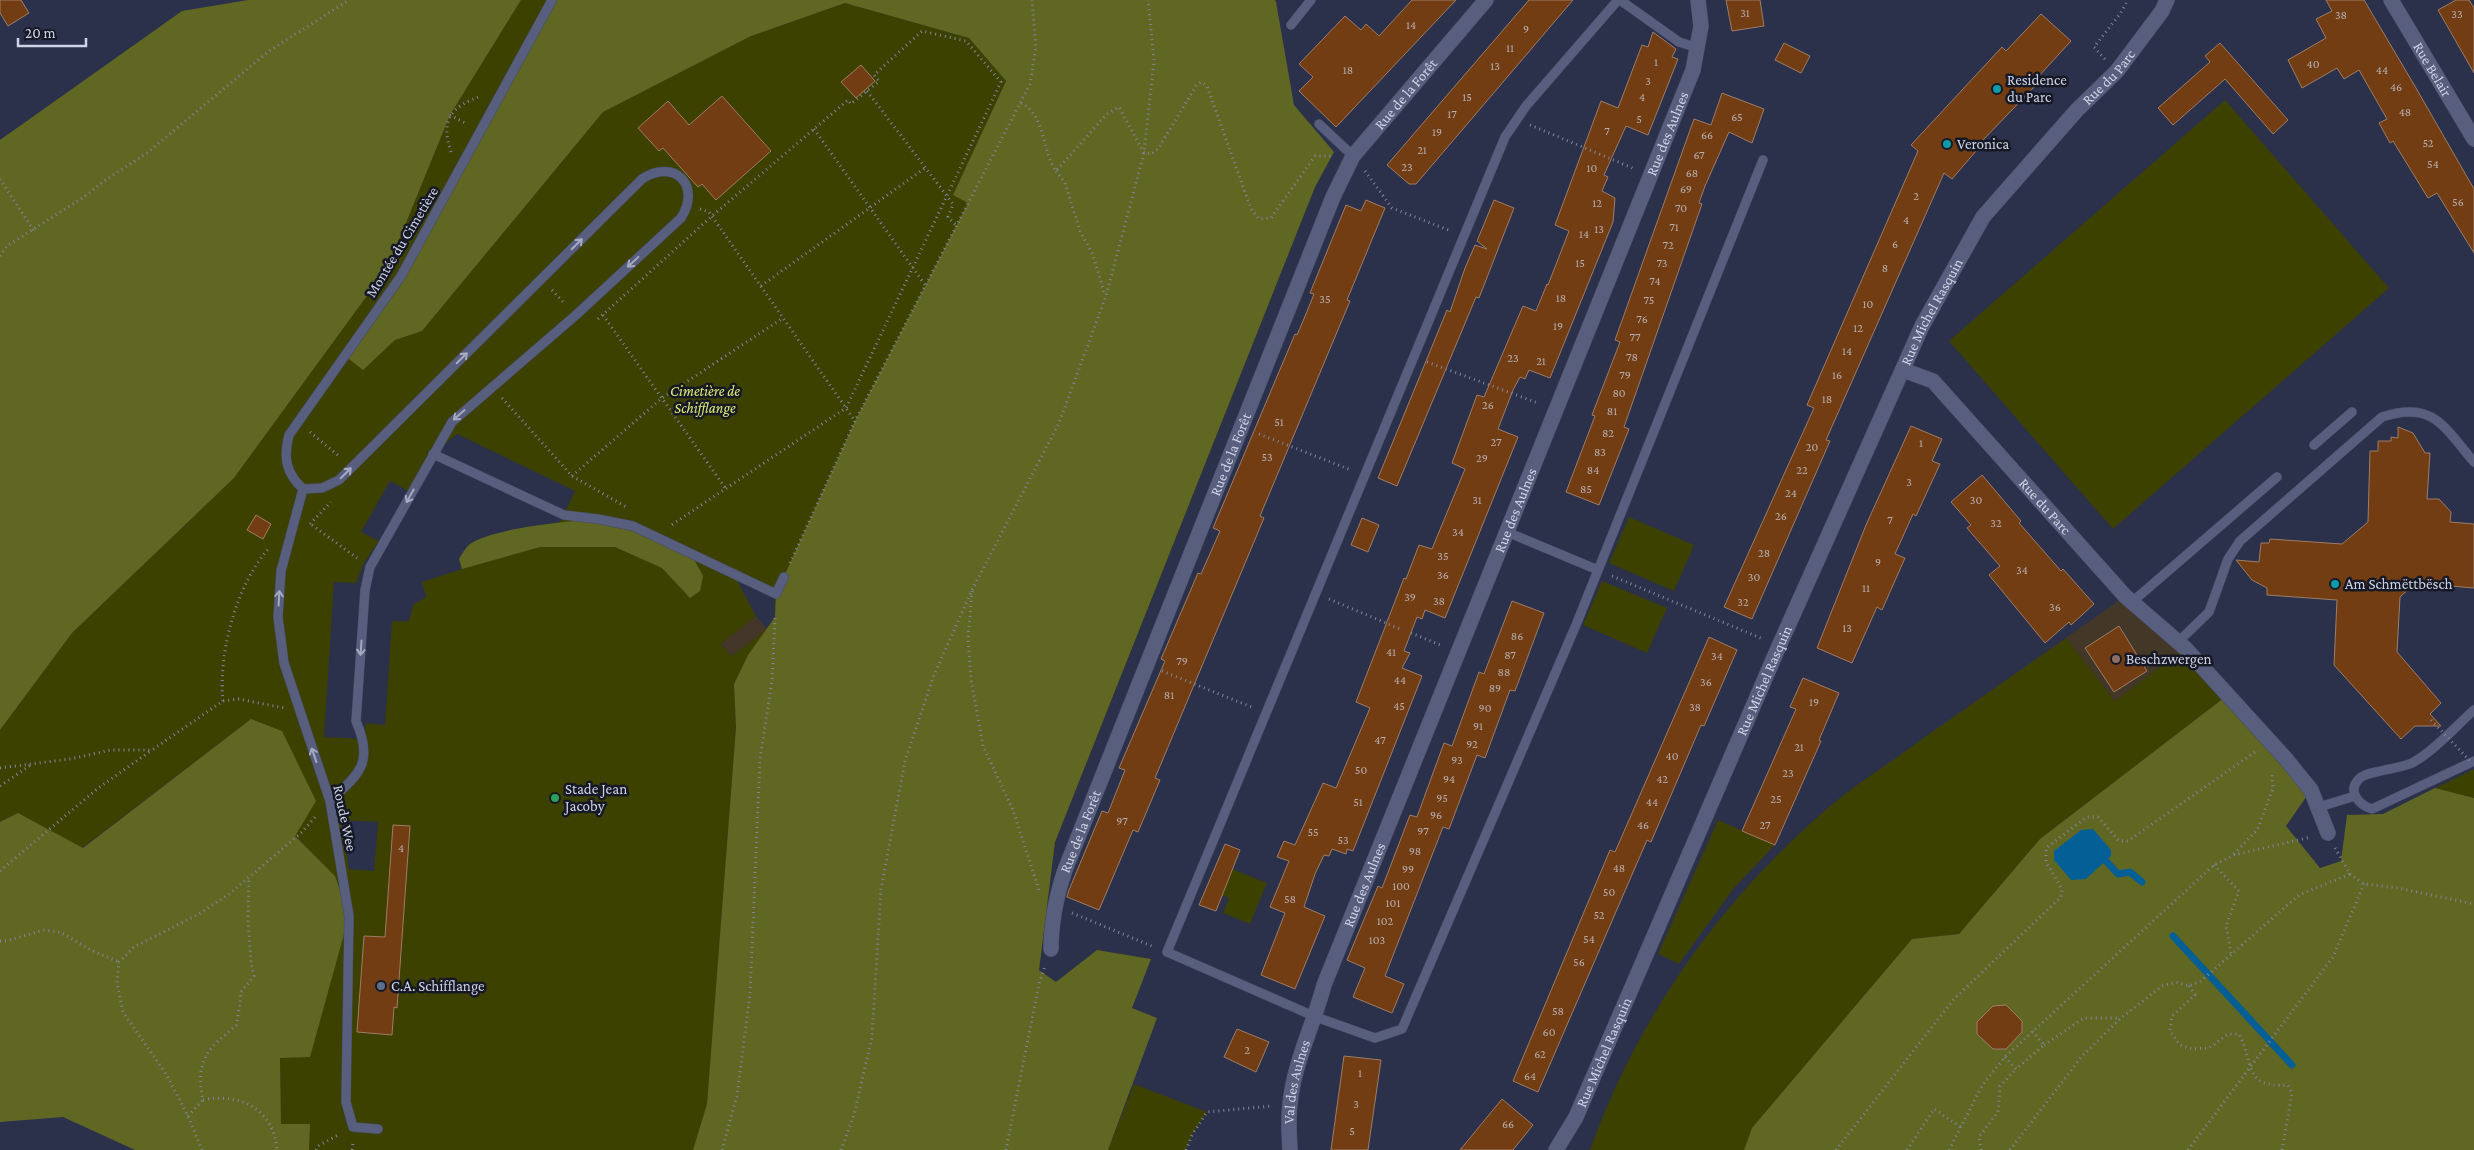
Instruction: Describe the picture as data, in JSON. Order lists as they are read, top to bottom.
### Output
{
  "streets": {
    "street": [
      "Rue Belair",
      "Rue du Parc",
      "Rue de la Forêt",
      "Rue des Aulnes",
      "Rue Michel Rasquin",
      "Val des Aulnes"
    ],
    "lane": ["Montée du Cimetière", "Roude Wee"]
  },
  "crossings": [
    ["Rue du Parc", "Rue Michel Rasquin"],
    ["Rue des Aulnes", "Val des Aulnes"],
    ["Montée du Cimetière", "Roude Wee"]
  ],
  "parks": ["Cimetière de Schifflange"],
  "places": [
    "Residence du Parc",
    "Veronica",
    "Am Schmëttbësch",
    "Beschzwergen",
    "Stade Jean Jacoby",
    "C.A. Schifflange"
  ],
  "house_numbers": [
    "31",
    "33",
    "38",
    "14",
    "9",
    "11",
    "1",
    "40",
    "13",
    "18",
    "44",
    "3",
    "46",
    "15",
    "4",
    "48",
    "17",
    "65",
    "5",
    "7",
    "19",
    "66",
    "52",
    "21",
    "67",
    "54",
    "23",
    "10",
    "68",
    "69",
    "2",
    "56",
    "12",
    "70",
    "4",
    "71",
    "13",
    "14",
    "6",
    "72",
    "15",
    "73",
    "8",
    "74",
    "18",
    "35",
    "75",
    "10",
    "76",
    "19",
    "12",
    "77",
    "14",
    "78",
    "23",
    "21",
    "79",
    "16",
    "80",
    "18",
    "26",
    "81",
    "51",
    "82",
    "27",
    "1",
    "20",
    "83",
    "53",
    "29",
    "84",
    "22",
    "3",
    "85",
    "24",
    "31",
    "30",
    "26",
    "7",
    "32",
    "34",
    "28",
    "35",
    "9",
    "34",
    "36",
    "30",
    "11",
    "39",
    "38",
    "32",
    "36",
    "13",
    "86",
    "41",
    "87",
    "34",
    "79",
    "88",
    "44",
    "36",
    "89",
    "81",
    "19",
    "45",
    "38",
    "90",
    "91",
    "47",
    "92",
    "21",
    "40",
    "93",
    "50",
    "23",
    "94",
    "42",
    "95",
    "25",
    "51",
    "44",
    "96",
    "97",
    "46",
    "27",
    "97",
    "55",
    "53",
    "4",
    "98",
    "48",
    "99",
    "100",
    "50",
    "58",
    "101",
    "52",
    "102",
    "54",
    "103",
    "56",
    "58",
    "60",
    "2",
    "62",
    "1",
    "64",
    "3",
    "66",
    "5"
  ],
  "scale_bar": "20 m"
}
